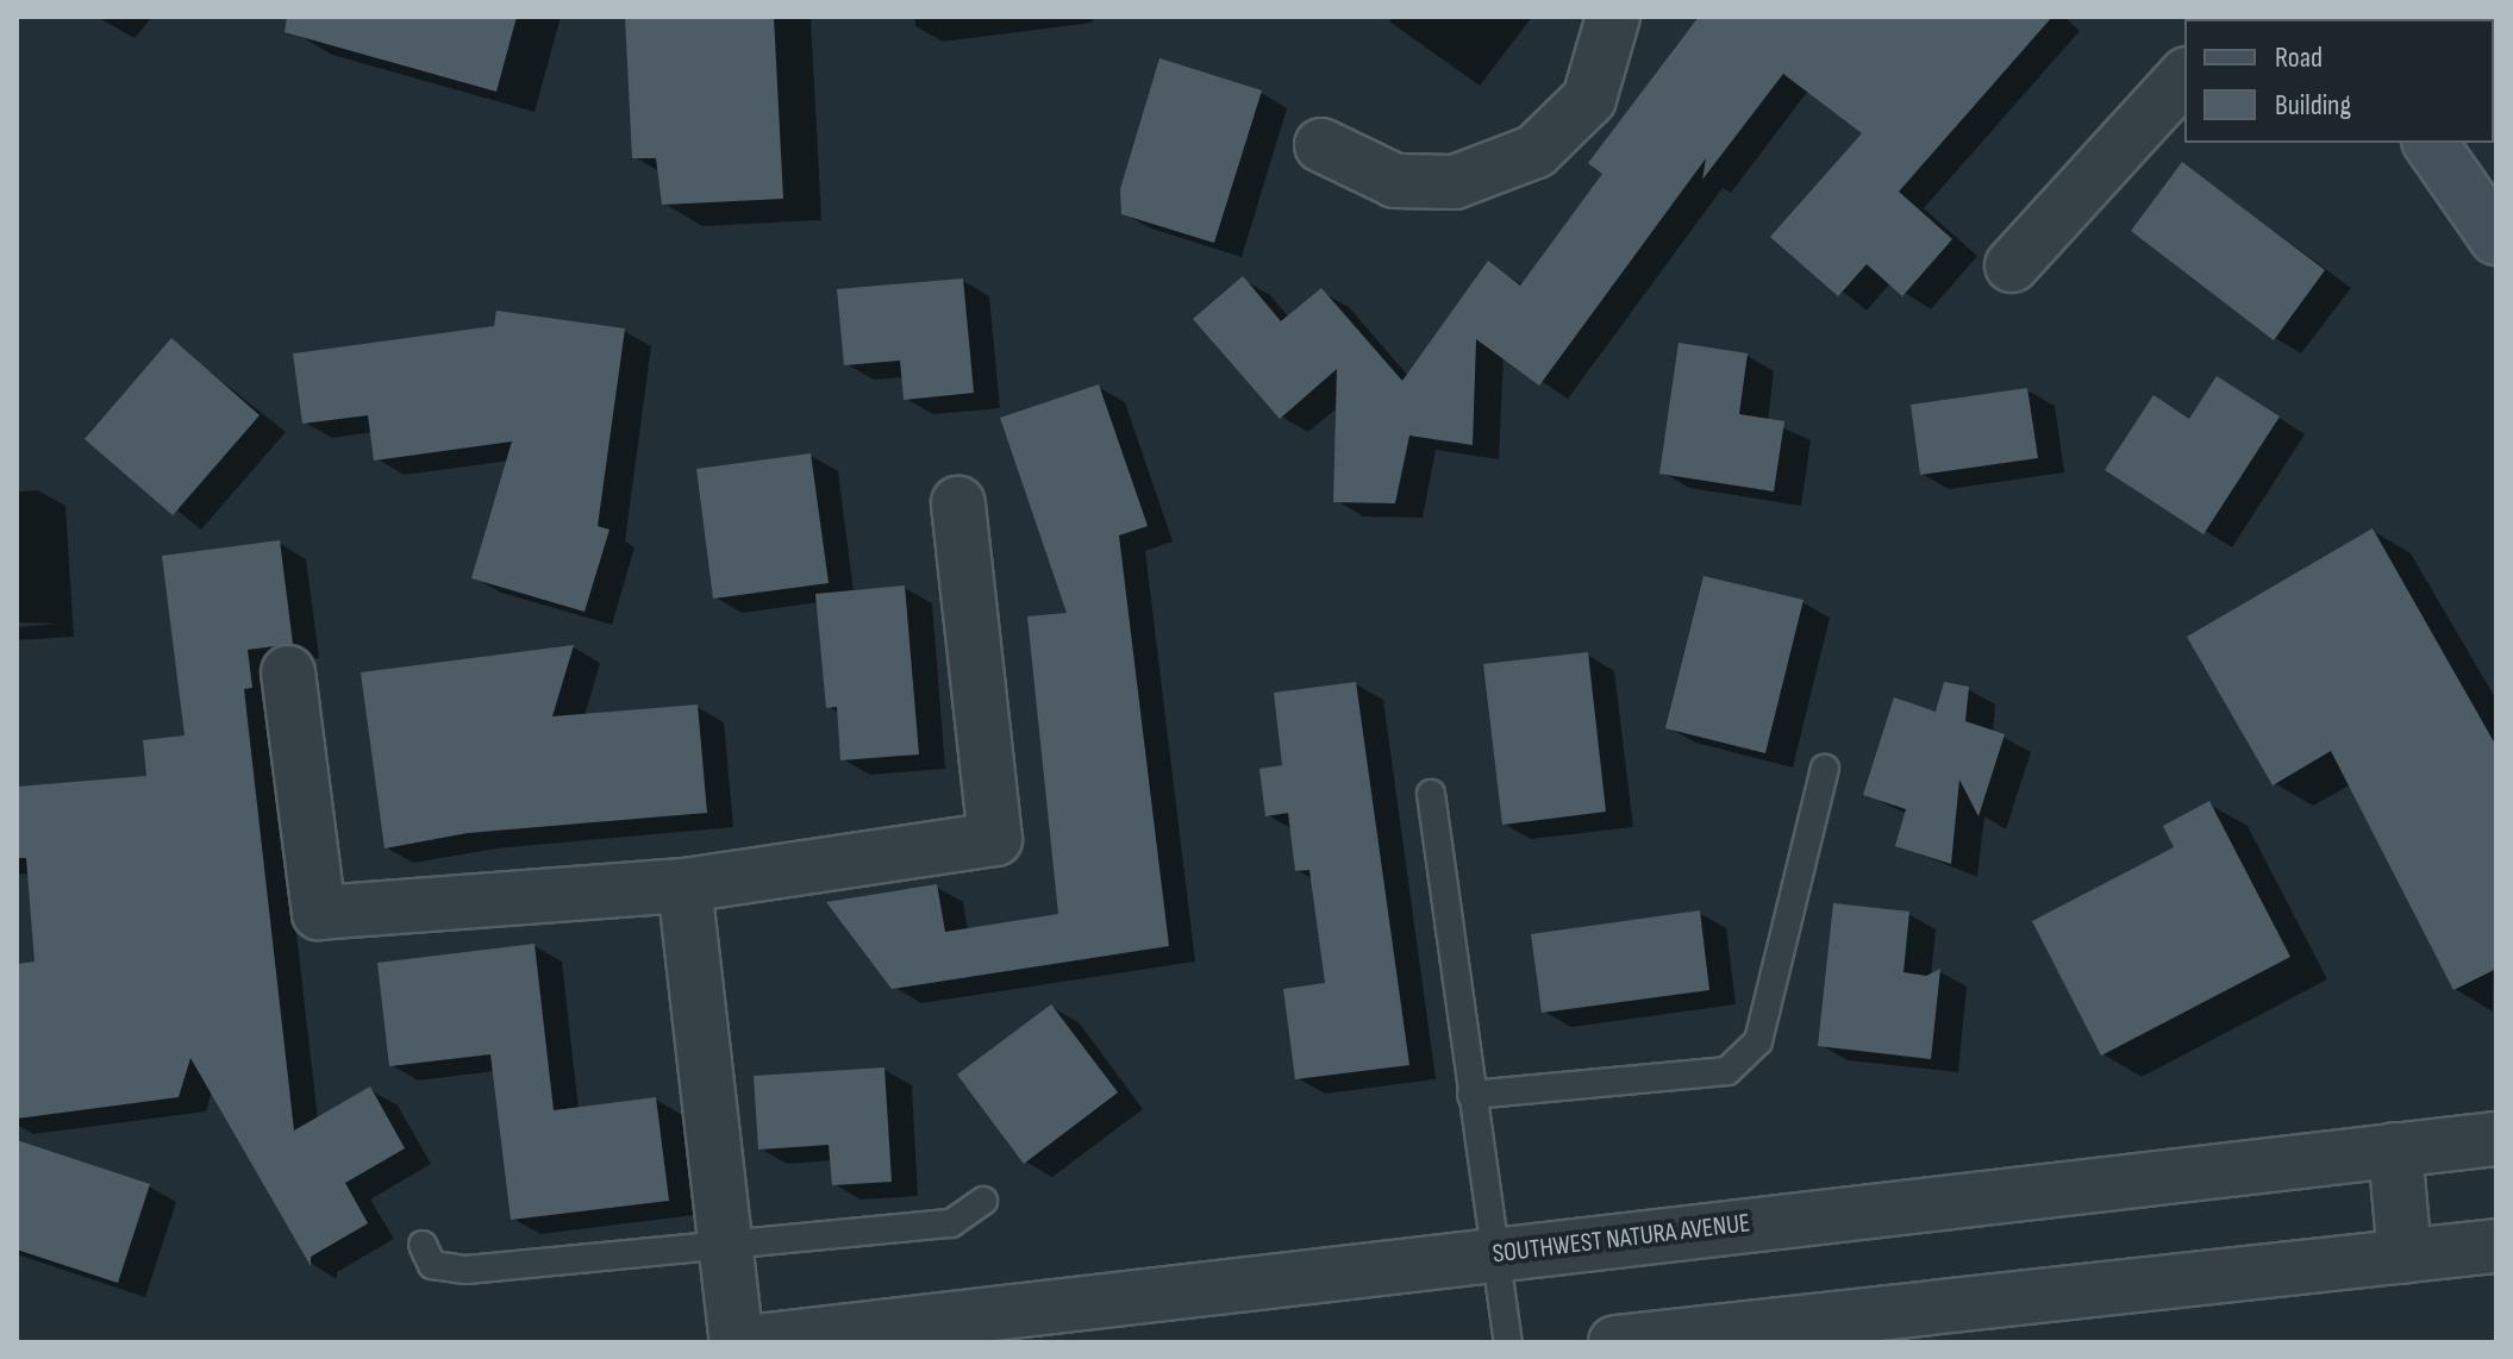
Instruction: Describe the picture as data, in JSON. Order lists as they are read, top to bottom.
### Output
{
  "streets": {
    "street": ["SOUTHWEST NATURA AVENUE"]
  },
  "legend": ["Road", "Building"]
}
